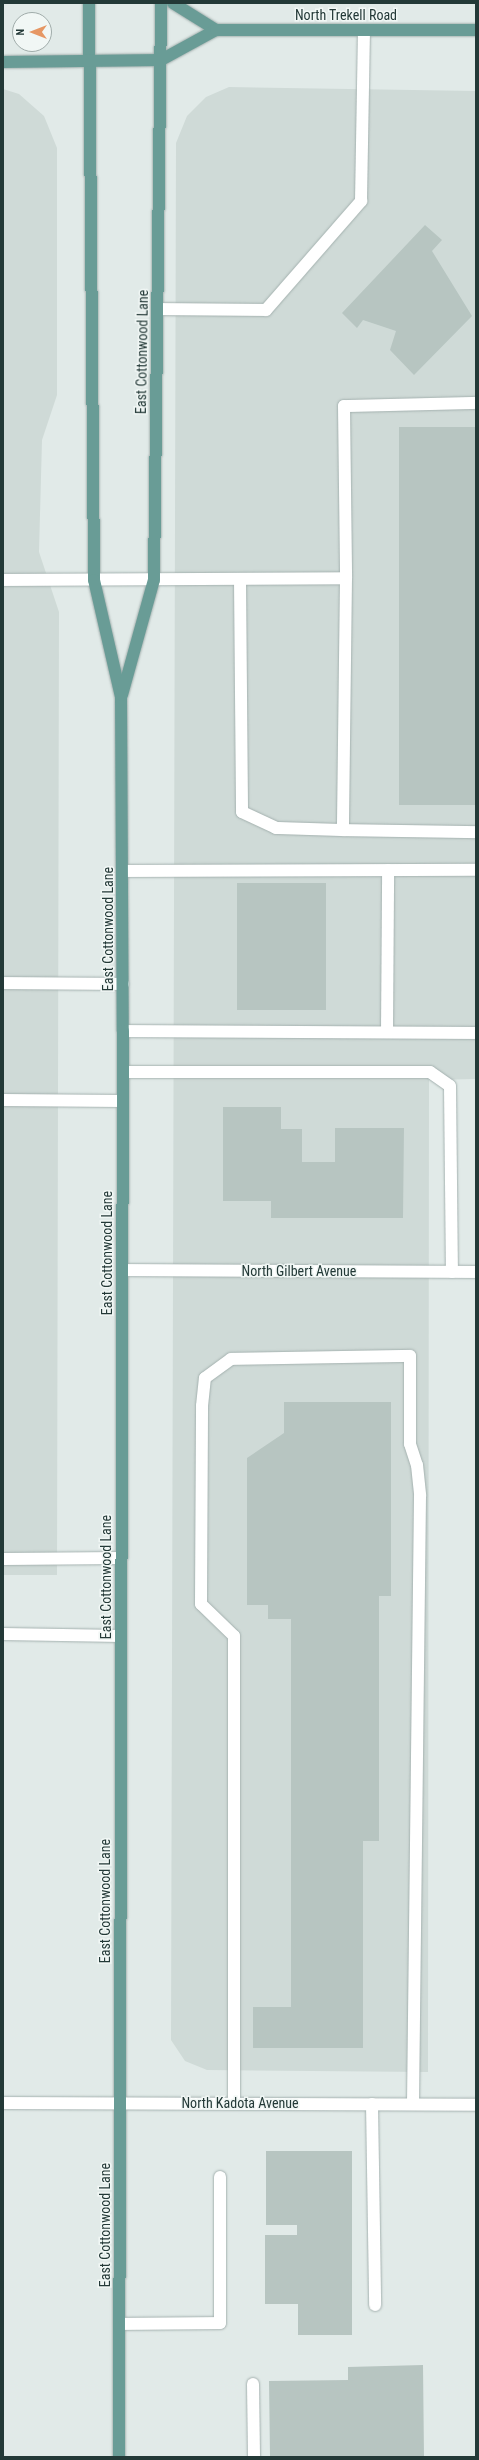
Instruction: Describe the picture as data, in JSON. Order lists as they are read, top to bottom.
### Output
{
  "streets": {
    "main road": ["North Trekell Road", "East Cottonwood Lane"],
    "street": ["North Gilbert Avenue", "North Kadota Avenue"]
  },
  "crossings": [
    ["North Trekell Road", "East Cottonwood Lane"],
    ["East Cottonwood Lane", "North Gilbert Avenue"],
    ["East Cottonwood Lane", "North Kadota Avenue"]
  ],
  "north": "left"
}
